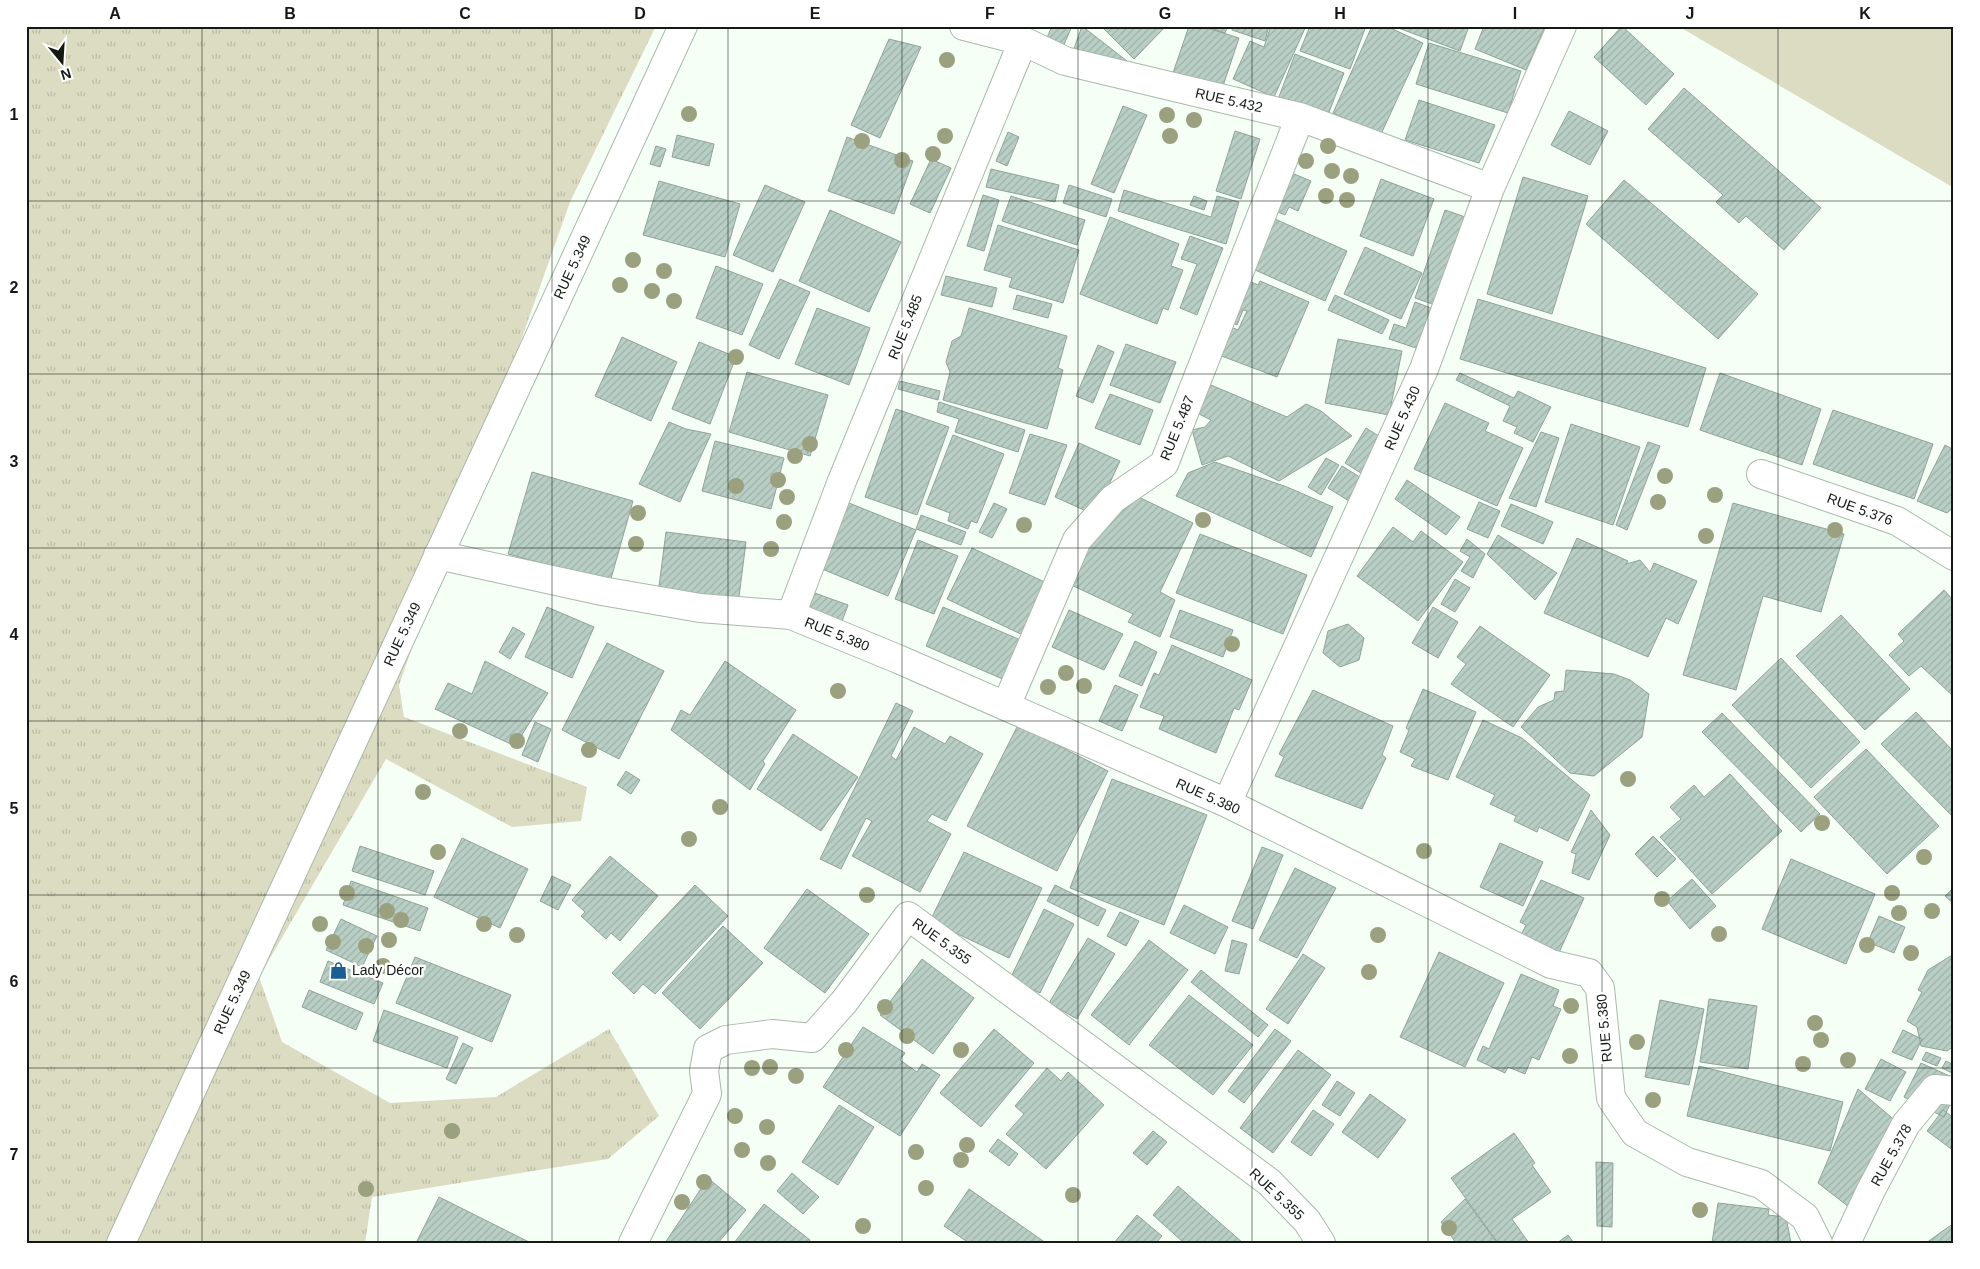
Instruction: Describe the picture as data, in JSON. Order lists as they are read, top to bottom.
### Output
{
  "streets": {
    "street": [
      "RUE 5.432",
      "RUE 5.349",
      "RUE 5.485",
      "RUE 5.430",
      "RUE 5.487",
      "RUE 5.376",
      "RUE 5.380",
      "RUE 5.355",
      "RUE 5.378"
    ]
  },
  "crossings": [
    ["RUE 5.432", "RUE 5.485"],
    ["RUE 5.432", "RUE 5.430"],
    ["RUE 5.432", "RUE 5.487"],
    ["RUE 5.349", "RUE 5.380"],
    ["RUE 5.485", "RUE 5.380"],
    ["RUE 5.430", "RUE 5.380"],
    ["RUE 5.487", "RUE 5.380"]
  ],
  "places": {
    "shop": ["Lady Décor"]
  },
  "north": "bottom",
  "grid": {
    "columns": [
      "A",
      "B",
      "C",
      "D",
      "E",
      "F",
      "G",
      "H",
      "I",
      "J",
      "K"
    ],
    "rows": [
      "1",
      "2",
      "3",
      "4",
      "5",
      "6",
      "7"
    ]
  }
}
